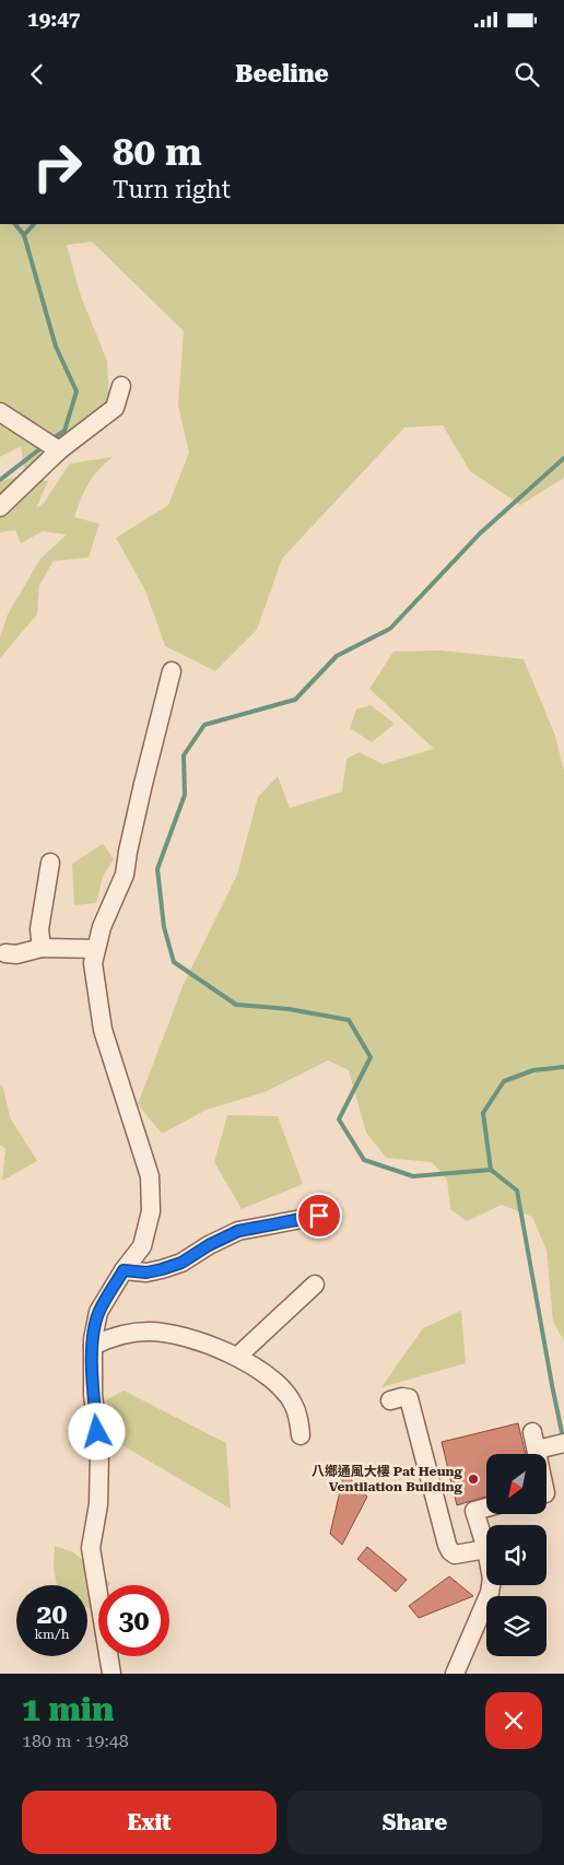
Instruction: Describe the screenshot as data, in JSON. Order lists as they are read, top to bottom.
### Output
{
  "places": ["八鄉通風大樓 Pat Heung Ventilation Building"],
  "north": "bottom left",
  "page": {
    "status": "19:47",
    "header": "Beeline",
    "turn": ["80 m", "Turn right"],
    "speed": "20 km/h",
    "limit": "30",
    "heading": ["1 min", "180 m · 19:48"],
    "buttons": ["Exit", "Share"]
  }
}
